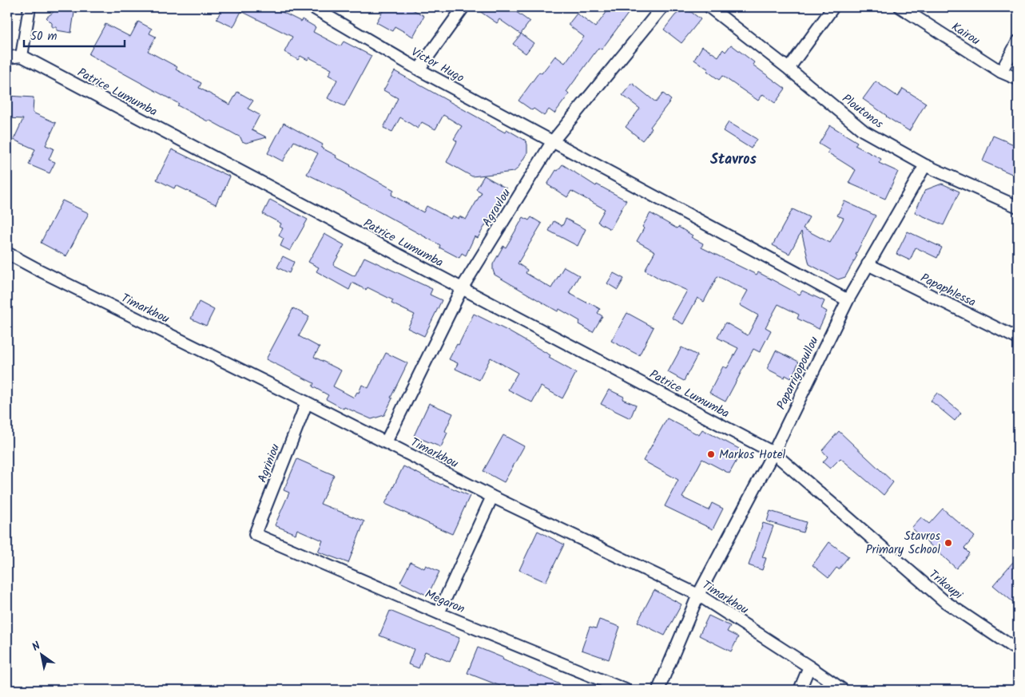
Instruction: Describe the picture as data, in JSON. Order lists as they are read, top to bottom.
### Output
{
  "streets": {
    "street": [
      "Kairou",
      "Victor Hugo",
      "Patrice Lumumba",
      "Ploutonos",
      "Agravlou",
      "Papaphlessa",
      "Timarkhou",
      "Paparrigopoullou",
      "Agriniou",
      "Trikoupi",
      "Megaron"
    ]
  },
  "crossings": [
    ["Victor Hugo", "Agravlou"],
    ["Victor Hugo", "Paparrigopoullou"],
    ["Patrice Lumumba", "Agravlou"],
    ["Patrice Lumumba", "Paparrigopoullou"],
    ["Patrice Lumumba", "Trikoupi"],
    ["Ploutonos", "Paparrigopoullou"],
    ["Agravlou", "Timarkhou"],
    ["Papaphlessa", "Paparrigopoullou"],
    ["Timarkhou", "Paparrigopoullou"],
    ["Timarkhou", "Agriniou"],
    ["Paparrigopoullou", "Trikoupi"],
    ["Agriniou", "Megaron"]
  ],
  "districts": ["Stavros"],
  "places": ["Markos Hotel", "Stavros Primary School"],
  "scale_bar": "50 m",
  "north": "top left"
}
